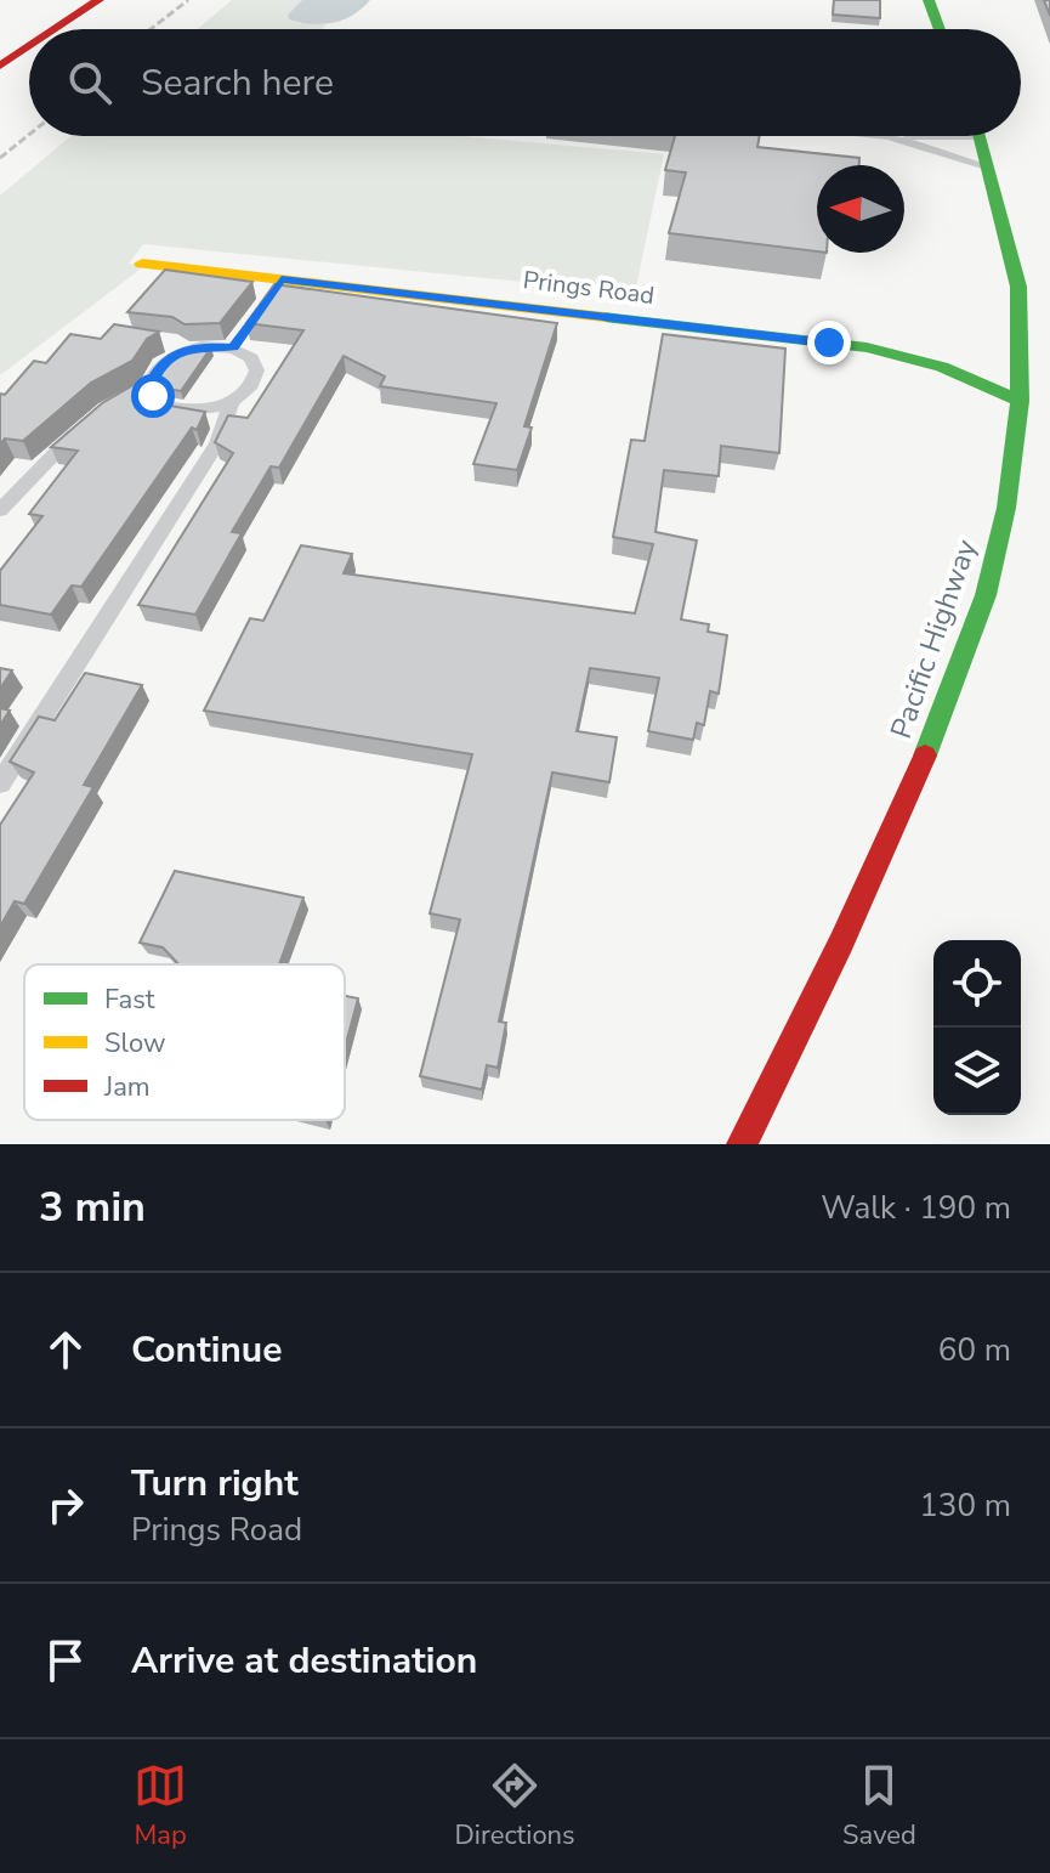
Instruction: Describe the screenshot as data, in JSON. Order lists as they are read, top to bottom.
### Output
{
  "streets": {
    "main road": ["Prings Road", "Pacific Highway"]
  },
  "crossings": [
    ["Prings Road", "Pacific Highway"]
  ],
  "legend": ["Fast", "Slow", "Jam"],
  "north": "left",
  "page": {
    "search": "Search here",
    "heading": ["3 min", "Walk · 190 m"],
    "list": [
      ["Continue", "60 m"],
      ["Turn right", "Prings Road", "130 m"],
      "Arrive at destination"
    ],
    "nav": ["Map", "Directions", "Saved"]
  }
}
